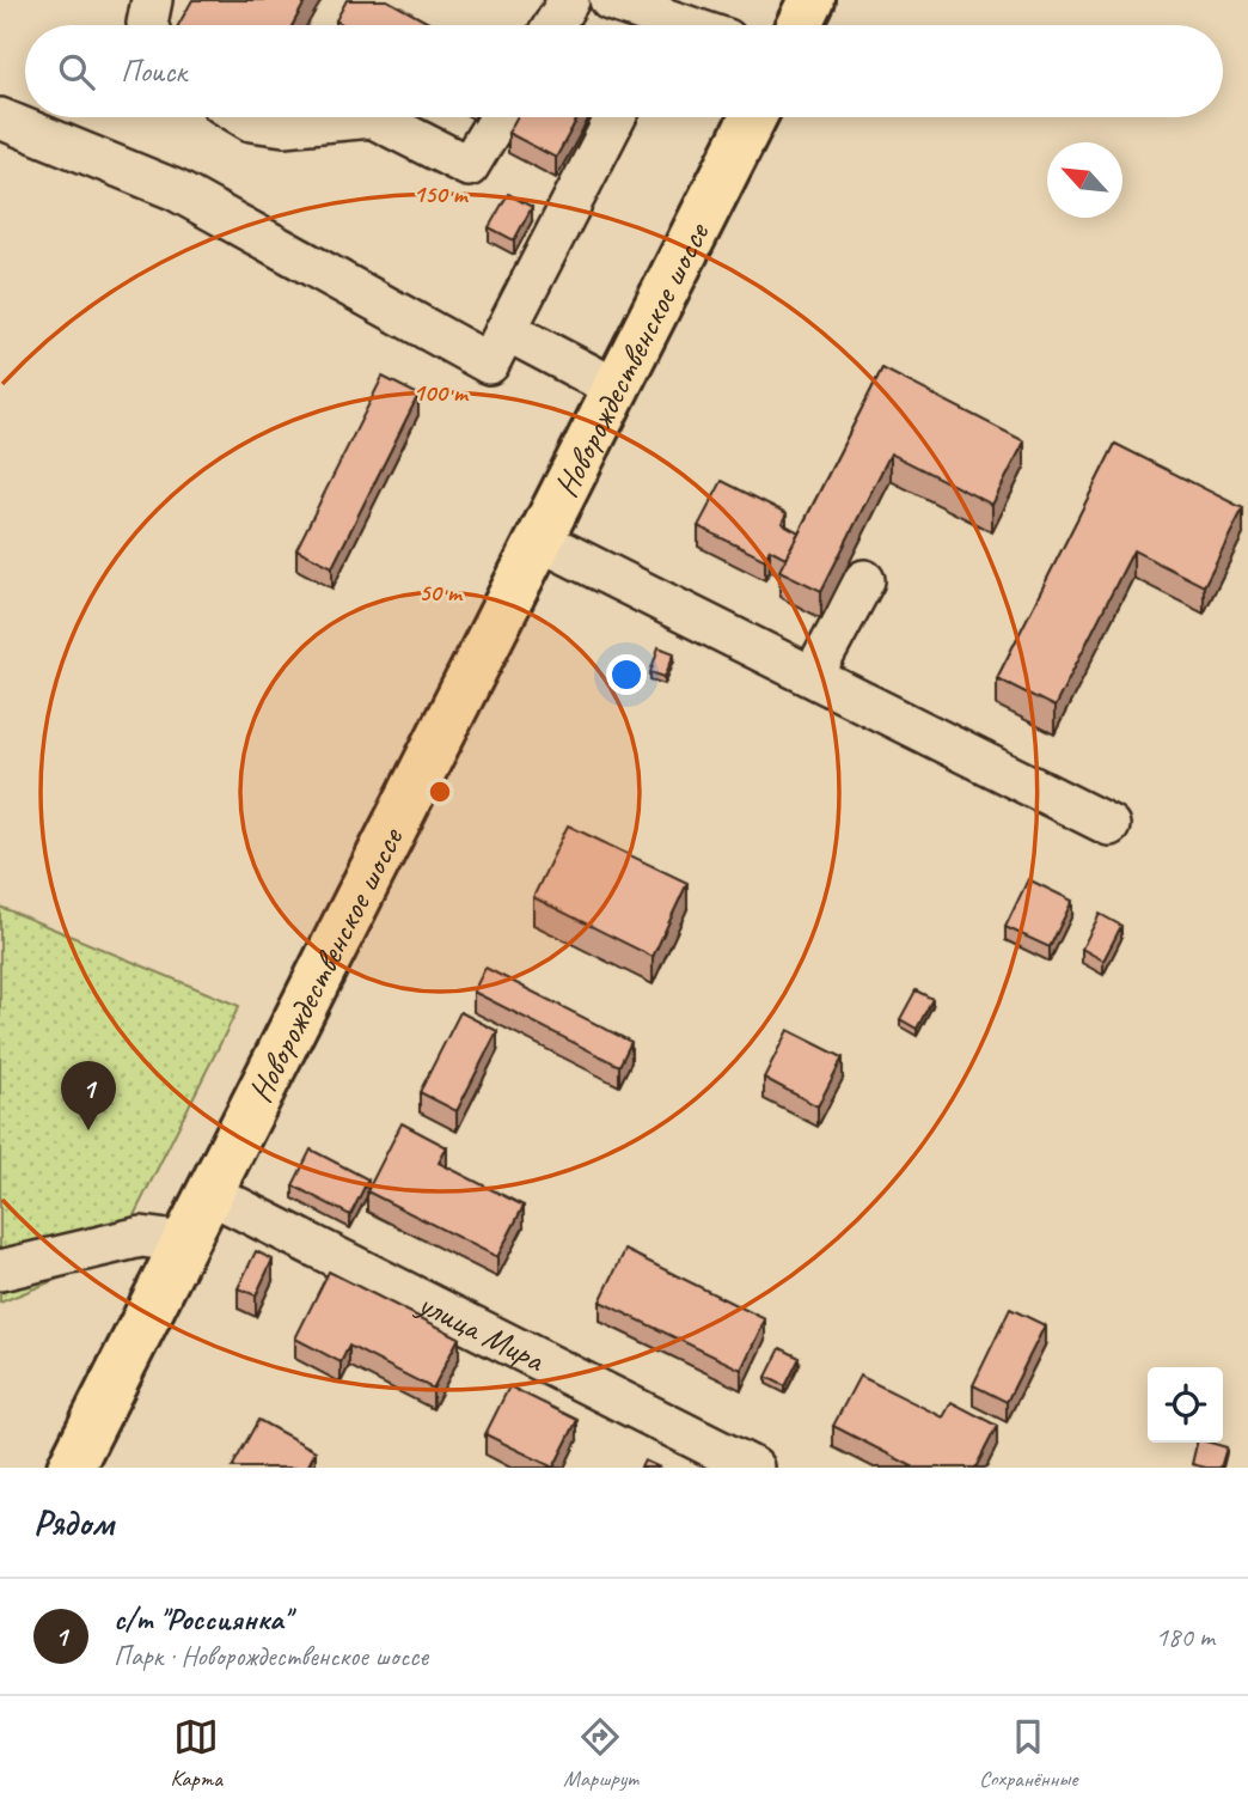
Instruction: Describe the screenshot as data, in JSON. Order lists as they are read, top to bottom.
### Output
{
  "streets": {
    "main road": ["Новорождественское шоссе"],
    "street": ["улица Мира"]
  },
  "crossings": [
    ["Новорождественское шоссе", "улица Мира"]
  ],
  "north": "top left",
  "page": {
    "search": "Поиск",
    "pins": "1",
    "heading": "Рядом",
    "list": [
      {
        "mark": "1",
        "name": "с/т \"Россиянка\"",
        "note": "Парк · Новорождественское шоссе",
        "value": "180 m"
      }
    ],
    "nav": ["Карта", "Маршрут", "Сохранённые"]
  },
  "rings": ["150 m", "100 m", "50 m"]
}
